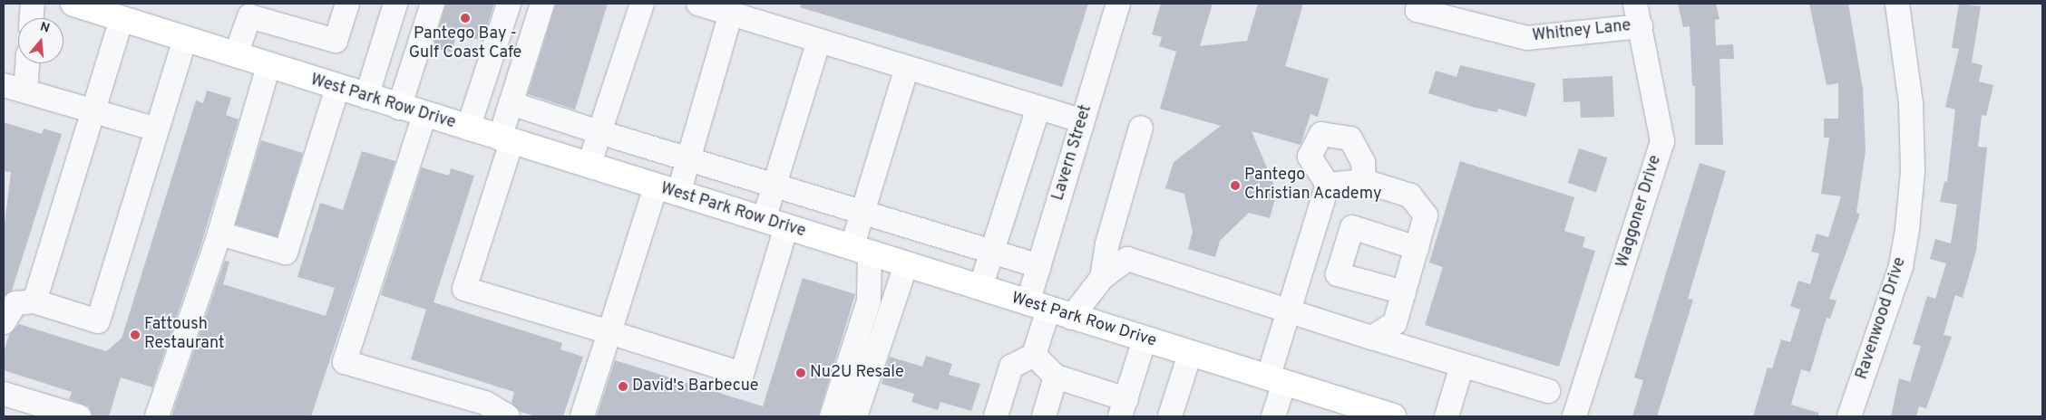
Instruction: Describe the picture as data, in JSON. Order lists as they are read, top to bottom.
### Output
{
  "streets": {
    "main road": ["West Park Row Drive"],
    "street": [
      "Whitney Lane",
      "Lavern Street",
      "Waggoner Drive",
      "Ravenwood Drive"
    ]
  },
  "crossings": [
    ["Whitney Lane", "Waggoner Drive"],
    ["West Park Row Drive", "Lavern Street"]
  ],
  "places": [
    "Pantego Bay - Gulf Coast Cafe",
    "Pantego Christian Academy",
    "Fattoush Restaurant",
    "Nu2U Resale",
    "David's Barbecue"
  ],
  "north": "top"
}
